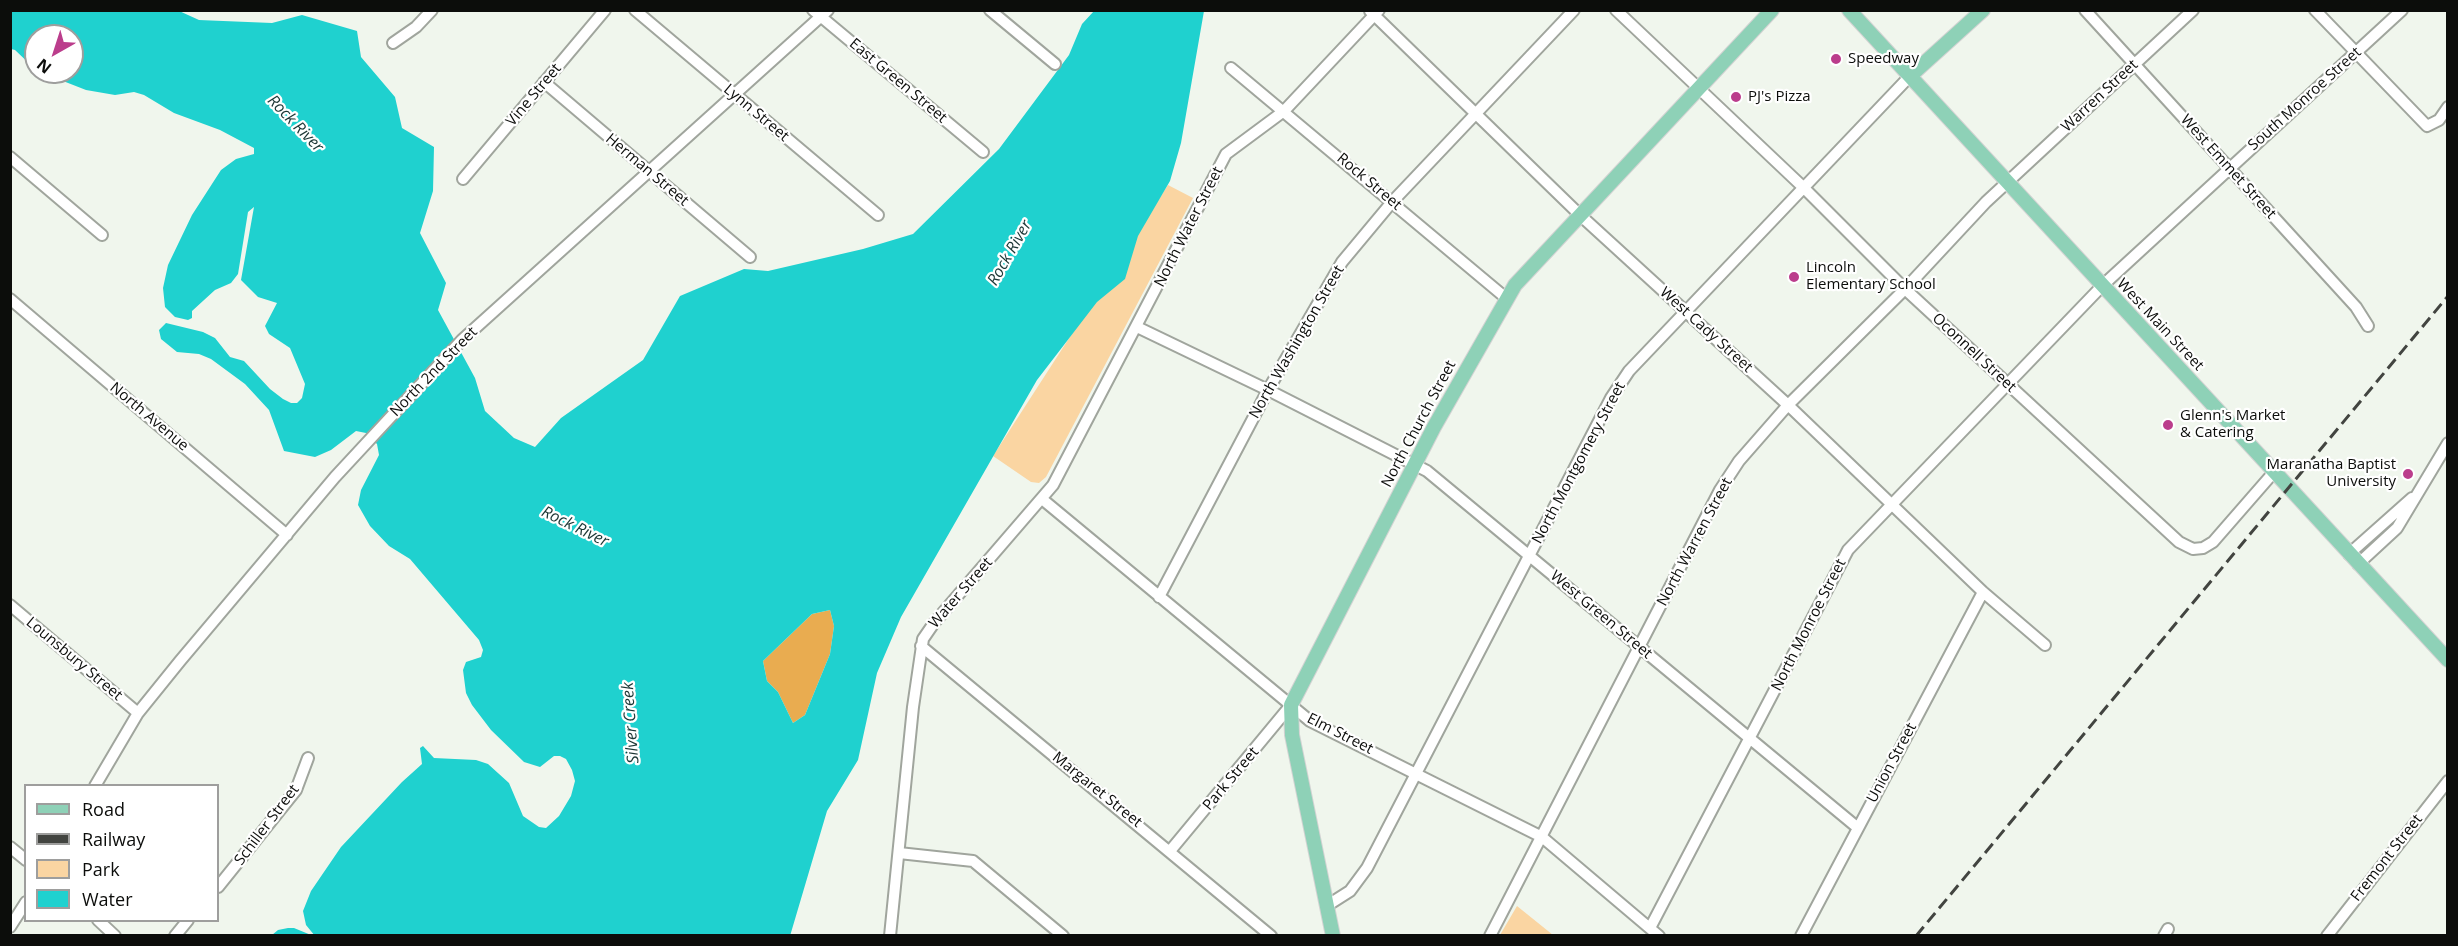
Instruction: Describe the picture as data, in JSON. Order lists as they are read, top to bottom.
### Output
{
  "streets": {
    "main road": ["West Main Street", "North Church Street"],
    "street": [
      "East Green Street",
      "Vine Street",
      "Warren Street",
      "South Monroe Street",
      "Lynn Street",
      "West Emmet Street",
      "Herman Street",
      "Rock Street",
      "North Water Street",
      "West Cady Street",
      "North Washington Street",
      "Oconnell Street",
      "North 2nd Street",
      "North Avenue",
      "North Montgomery Street",
      "North Warren Street",
      "Water Street",
      "West Green Street",
      "North Monroe Street",
      "Lounsbury Street",
      "Elm Street",
      "Union Street",
      "Park Street",
      "Margaret Street",
      "Schiller Street",
      "Fremont Street"
    ]
  },
  "crossings": [
    ["East Green Street", "North 2nd Street"],
    ["Vine Street", "Herman Street"],
    ["Warren Street", "West Emmet Street"],
    ["Warren Street", "West Main Street"],
    ["Warren Street", "North Warren Street"],
    ["South Monroe Street", "West Emmet Street"],
    ["South Monroe Street", "West Main Street"],
    ["South Monroe Street", "North Monroe Street"],
    ["Lynn Street", "North 2nd Street"],
    ["Herman Street", "North 2nd Street"],
    ["Rock Street", "North Water Street"],
    ["Rock Street", "North Washington Street"],
    ["Rock Street", "North Church Street"],
    ["North Water Street", "West Cady Street"],
    ["North Water Street", "Water Street"],
    ["North Water Street", "West Green Street"],
    ["West Main Street", "Oconnell Street"],
    ["West Main Street", "North Montgomery Street"],
    ["West Main Street", "North Warren Street"],
    ["West Main Street", "North Monroe Street"],
    ["West Cady Street", "North Washington Street"],
    ["West Cady Street", "North Church Street"],
    ["West Cady Street", "North Montgomery Street"],
    ["West Cady Street", "North Warren Street"],
    ["West Cady Street", "North Monroe Street"],
    ["West Cady Street", "Union Street"],
    ["North Washington Street", "West Green Street"],
    ["North Washington Street", "Elm Street"],
    ["Oconnell Street", "North Church Street"],
    ["Oconnell Street", "North Montgomery Street"],
    ["Oconnell Street", "North Warren Street"],
    ["Oconnell Street", "North Monroe Street"],
    ["North 2nd Street", "North Avenue"],
    ["North 2nd Street", "Lounsbury Street"],
    ["North Church Street", "North Montgomery Street"],
    ["North Church Street", "West Green Street"],
    ["North Church Street", "Elm Street"],
    ["North Church Street", "Park Street"],
    ["North Montgomery Street", "West Green Street"],
    ["North Montgomery Street", "Elm Street"],
    ["North Warren Street", "West Green Street"],
    ["North Warren Street", "Elm Street"],
    ["Water Street", "West Green Street"],
    ["Water Street", "Elm Street"],
    ["Water Street", "Margaret Street"],
    ["West Green Street", "North Monroe Street"],
    ["West Green Street", "Union Street"],
    ["North Monroe Street", "Elm Street"],
    ["Elm Street", "Park Street"],
    ["Park Street", "Margaret Street"]
  ],
  "water": ["Rock River", "Silver Creek"],
  "places": [
    "Speedway",
    "PJ's Pizza",
    "Lincoln Elementary School",
    "Glenn's Market & Catering",
    "Maranatha Baptist University"
  ],
  "legend": [
    "Road",
    "Railway",
    "Park",
    "Water"
  ],
  "north": "bottom left"
}
